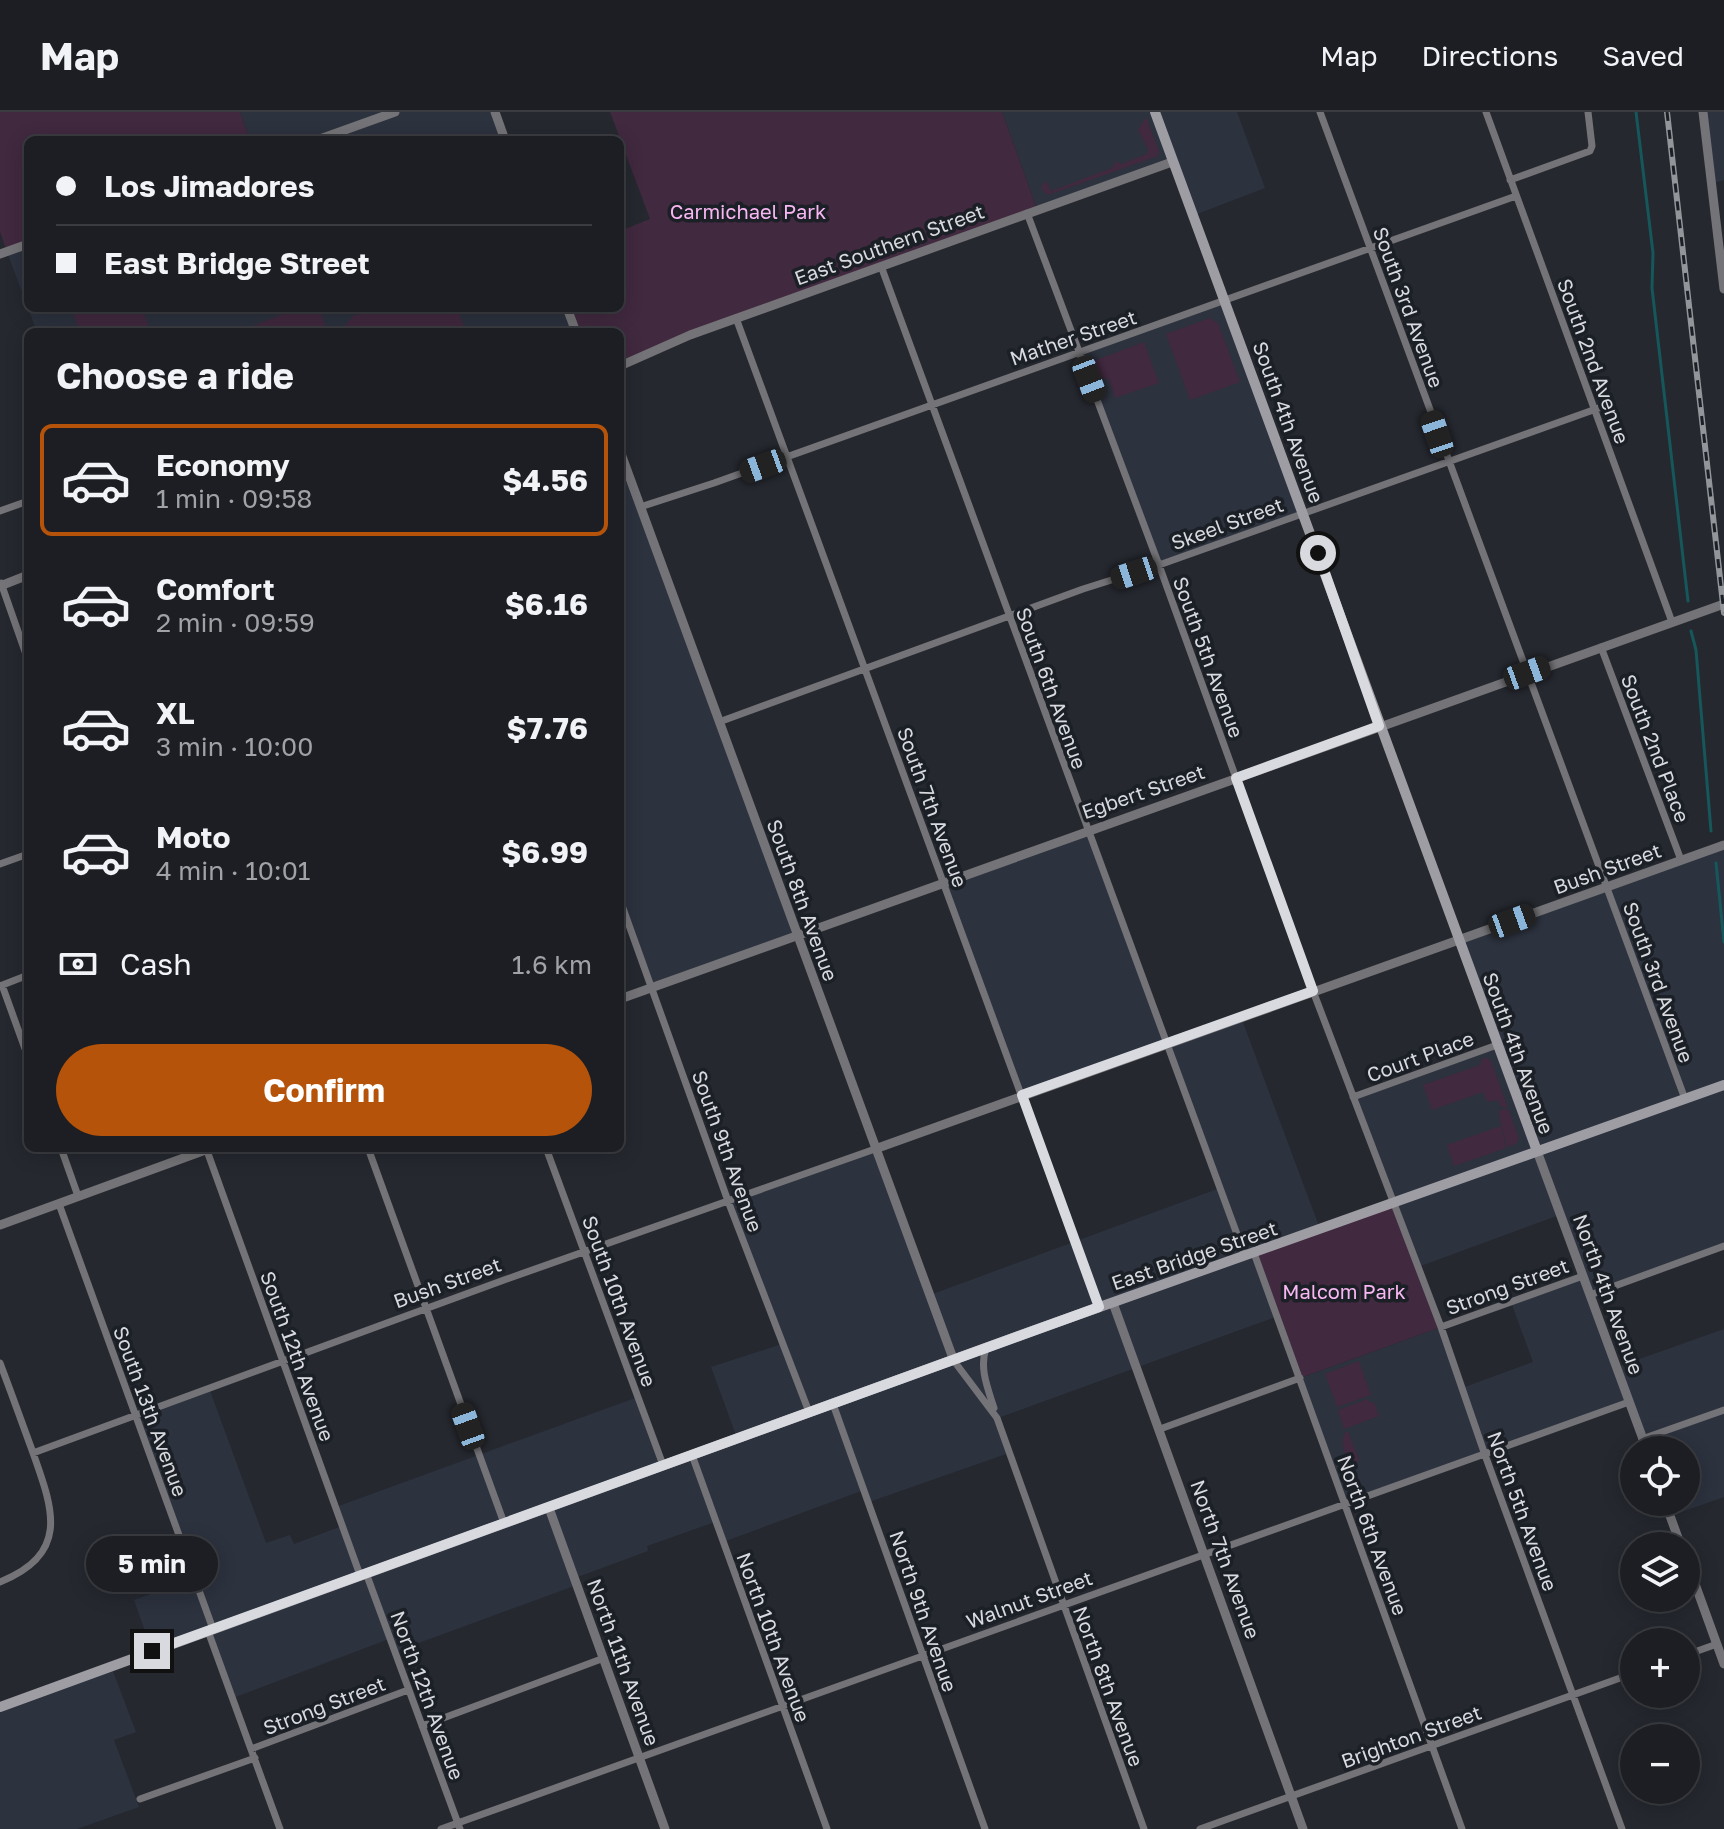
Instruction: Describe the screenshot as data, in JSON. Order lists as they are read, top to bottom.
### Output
{
  "streets": {
    "main road": ["South 4th Avenue", "East Bridge Street"],
    "street": [
      "East Southern Street",
      "South 3rd Avenue",
      "Mather Street",
      "South 2nd Avenue",
      "Skeel Street",
      "South 5th Avenue",
      "South 6th Avenue",
      "South 2nd Place",
      "Egbert Street",
      "South 7th Avenue",
      "Bush Street",
      "South 8th Avenue",
      "Court Place",
      "South 9th Avenue",
      "Strong Street",
      "North 4th Avenue",
      "South 10th Avenue",
      "South 12th Avenue",
      "South 13th Avenue",
      "North 5th Avenue",
      "North 6th Avenue",
      "North 7th Avenue",
      "Walnut Street",
      "North 9th Avenue",
      "North 10th Avenue",
      "North 11th Avenue",
      "North 8th Avenue",
      "North 12th Avenue",
      "Brighton Street"
    ]
  },
  "crossings": [
    ["East Southern Street", "South 4th Avenue"],
    ["East Southern Street", "South 5th Avenue"],
    ["East Southern Street", "South 6th Avenue"],
    ["East Southern Street", "South 7th Avenue"],
    ["South 3rd Avenue", "Mather Street"],
    ["South 3rd Avenue", "Skeel Street"],
    ["South 3rd Avenue", "Egbert Street"],
    ["South 3rd Avenue", "Bush Street"],
    ["South 3rd Avenue", "East Bridge Street"],
    ["Mather Street", "South 2nd Avenue"],
    ["Mather Street", "South 4th Avenue"],
    ["Mather Street", "South 5th Avenue"],
    ["Mather Street", "South 6th Avenue"],
    ["Mather Street", "South 7th Avenue"],
    ["Mather Street", "South 8th Avenue"],
    ["South 2nd Avenue", "Skeel Street"],
    ["South 2nd Avenue", "Egbert Street"],
    ["South 4th Avenue", "Skeel Street"],
    ["South 4th Avenue", "Egbert Street"],
    ["South 4th Avenue", "Bush Street"],
    ["South 4th Avenue", "Court Place"],
    ["South 4th Avenue", "East Bridge Street"],
    ["South 4th Avenue", "North 4th Avenue"],
    ["Skeel Street", "South 5th Avenue"],
    ["Skeel Street", "South 6th Avenue"],
    ["Skeel Street", "South 7th Avenue"],
    ["Skeel Street", "South 8th Avenue"],
    ["South 5th Avenue", "Egbert Street"],
    ["South 5th Avenue", "Bush Street"],
    ["South 5th Avenue", "Court Place"],
    ["South 5th Avenue", "East Bridge Street"],
    ["South 5th Avenue", "North 5th Avenue"],
    ["South 6th Avenue", "Egbert Street"],
    ["South 6th Avenue", "Bush Street"],
    ["South 6th Avenue", "East Bridge Street"],
    ["South 6th Avenue", "North 6th Avenue"],
    ["South 2nd Place", "Egbert Street"],
    ["South 2nd Place", "Bush Street"],
    ["Egbert Street", "South 7th Avenue"],
    ["Egbert Street", "South 8th Avenue"],
    ["Egbert Street", "South 9th Avenue"],
    ["South 7th Avenue", "Bush Street"],
    ["South 7th Avenue", "East Bridge Street"],
    ["Bush Street", "South 8th Avenue"],
    ["Bush Street", "South 9th Avenue"],
    ["Bush Street", "South 10th Avenue"],
    ["Bush Street", "South 12th Avenue"],
    ["Bush Street", "South 13th Avenue"],
    ["South 8th Avenue", "East Bridge Street"],
    ["South 8th Avenue", "North 8th Avenue"],
    ["South 9th Avenue", "East Bridge Street"],
    ["East Bridge Street", "North 4th Avenue"],
    ["East Bridge Street", "South 10th Avenue"],
    ["East Bridge Street", "South 12th Avenue"],
    ["East Bridge Street", "South 13th Avenue"],
    ["East Bridge Street", "North 5th Avenue"],
    ["East Bridge Street", "North 6th Avenue"],
    ["East Bridge Street", "North 7th Avenue"],
    ["East Bridge Street", "North 9th Avenue"],
    ["East Bridge Street", "North 10th Avenue"],
    ["East Bridge Street", "North 11th Avenue"],
    ["East Bridge Street", "North 8th Avenue"],
    ["East Bridge Street", "North 12th Avenue"],
    ["Strong Street", "North 4th Avenue"],
    ["Strong Street", "South 13th Avenue"],
    ["Strong Street", "North 5th Avenue"],
    ["Strong Street", "North 12th Avenue"],
    ["North 4th Avenue", "Walnut Street"],
    ["South 12th Avenue", "North 12th Avenue"],
    ["North 5th Avenue", "Walnut Street"],
    ["North 5th Avenue", "Brighton Street"],
    ["North 6th Avenue", "Walnut Street"],
    ["North 6th Avenue", "Brighton Street"],
    ["North 7th Avenue", "Walnut Street"],
    ["North 7th Avenue", "Brighton Street"],
    ["Walnut Street", "North 9th Avenue"],
    ["Walnut Street", "North 10th Avenue"],
    ["Walnut Street", "North 11th Avenue"],
    ["Walnut Street", "North 8th Avenue"],
    ["Walnut Street", "North 12th Avenue"]
  ],
  "parks": ["Carmichael Park", "Malcom Park"],
  "page": {
    "header": "Map",
    "nav": ["Map", "Directions", "Saved"],
    "banner": ["Los Jimadores", "East Bridge Street"],
    "heading": "Choose a ride",
    "list": [
      {
        "name": "Economy",
        "note": "1 min · 09:58",
        "value": "$4.56"
      },
      {
        "name": "Comfort",
        "note": "2 min · 09:59",
        "value": "$6.16"
      },
      {
        "name": "XL",
        "note": "3 min · 10:00",
        "value": "$7.76"
      },
      {
        "name": "Moto",
        "note": "4 min · 10:01",
        "value": "$6.99"
      }
    ],
    "pay": ["Cash", "1.6 km"],
    "buttons": "Confirm",
    "map_buttons": ["+", "−"],
    "bubble": "5 min"
  }
}
